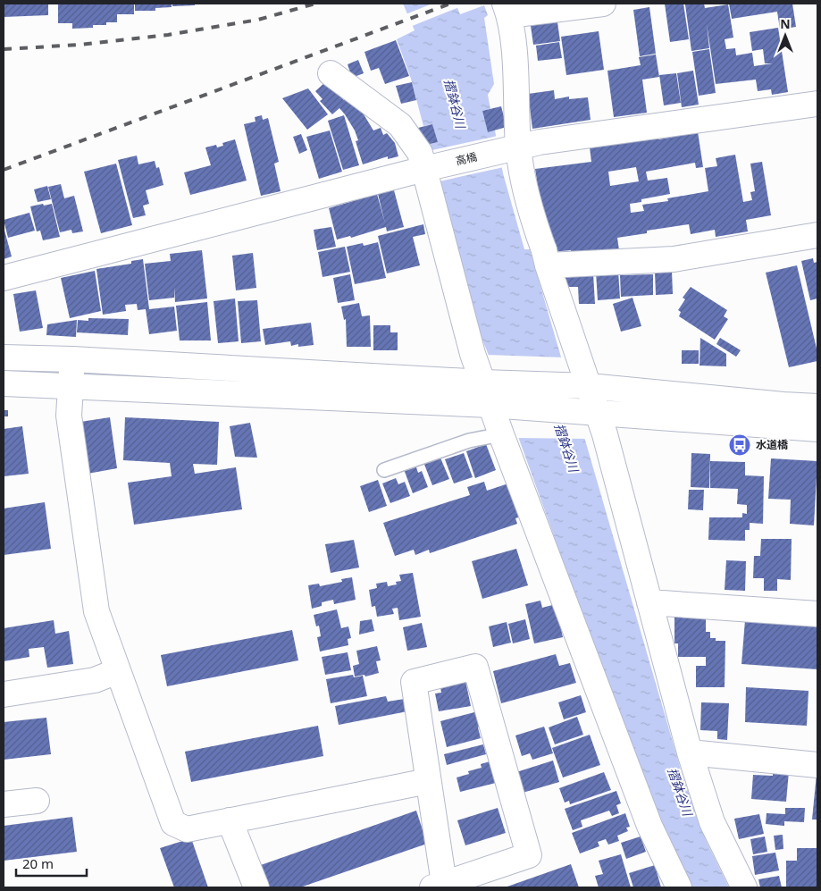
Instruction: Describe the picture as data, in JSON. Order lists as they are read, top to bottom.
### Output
{
  "streets": {
    "street": ["高橋"]
  },
  "water": ["摺鉢谷川"],
  "places": {
    "bus stop": ["水道橋"]
  },
  "scale_bar": "20 m",
  "north": "top"
}
